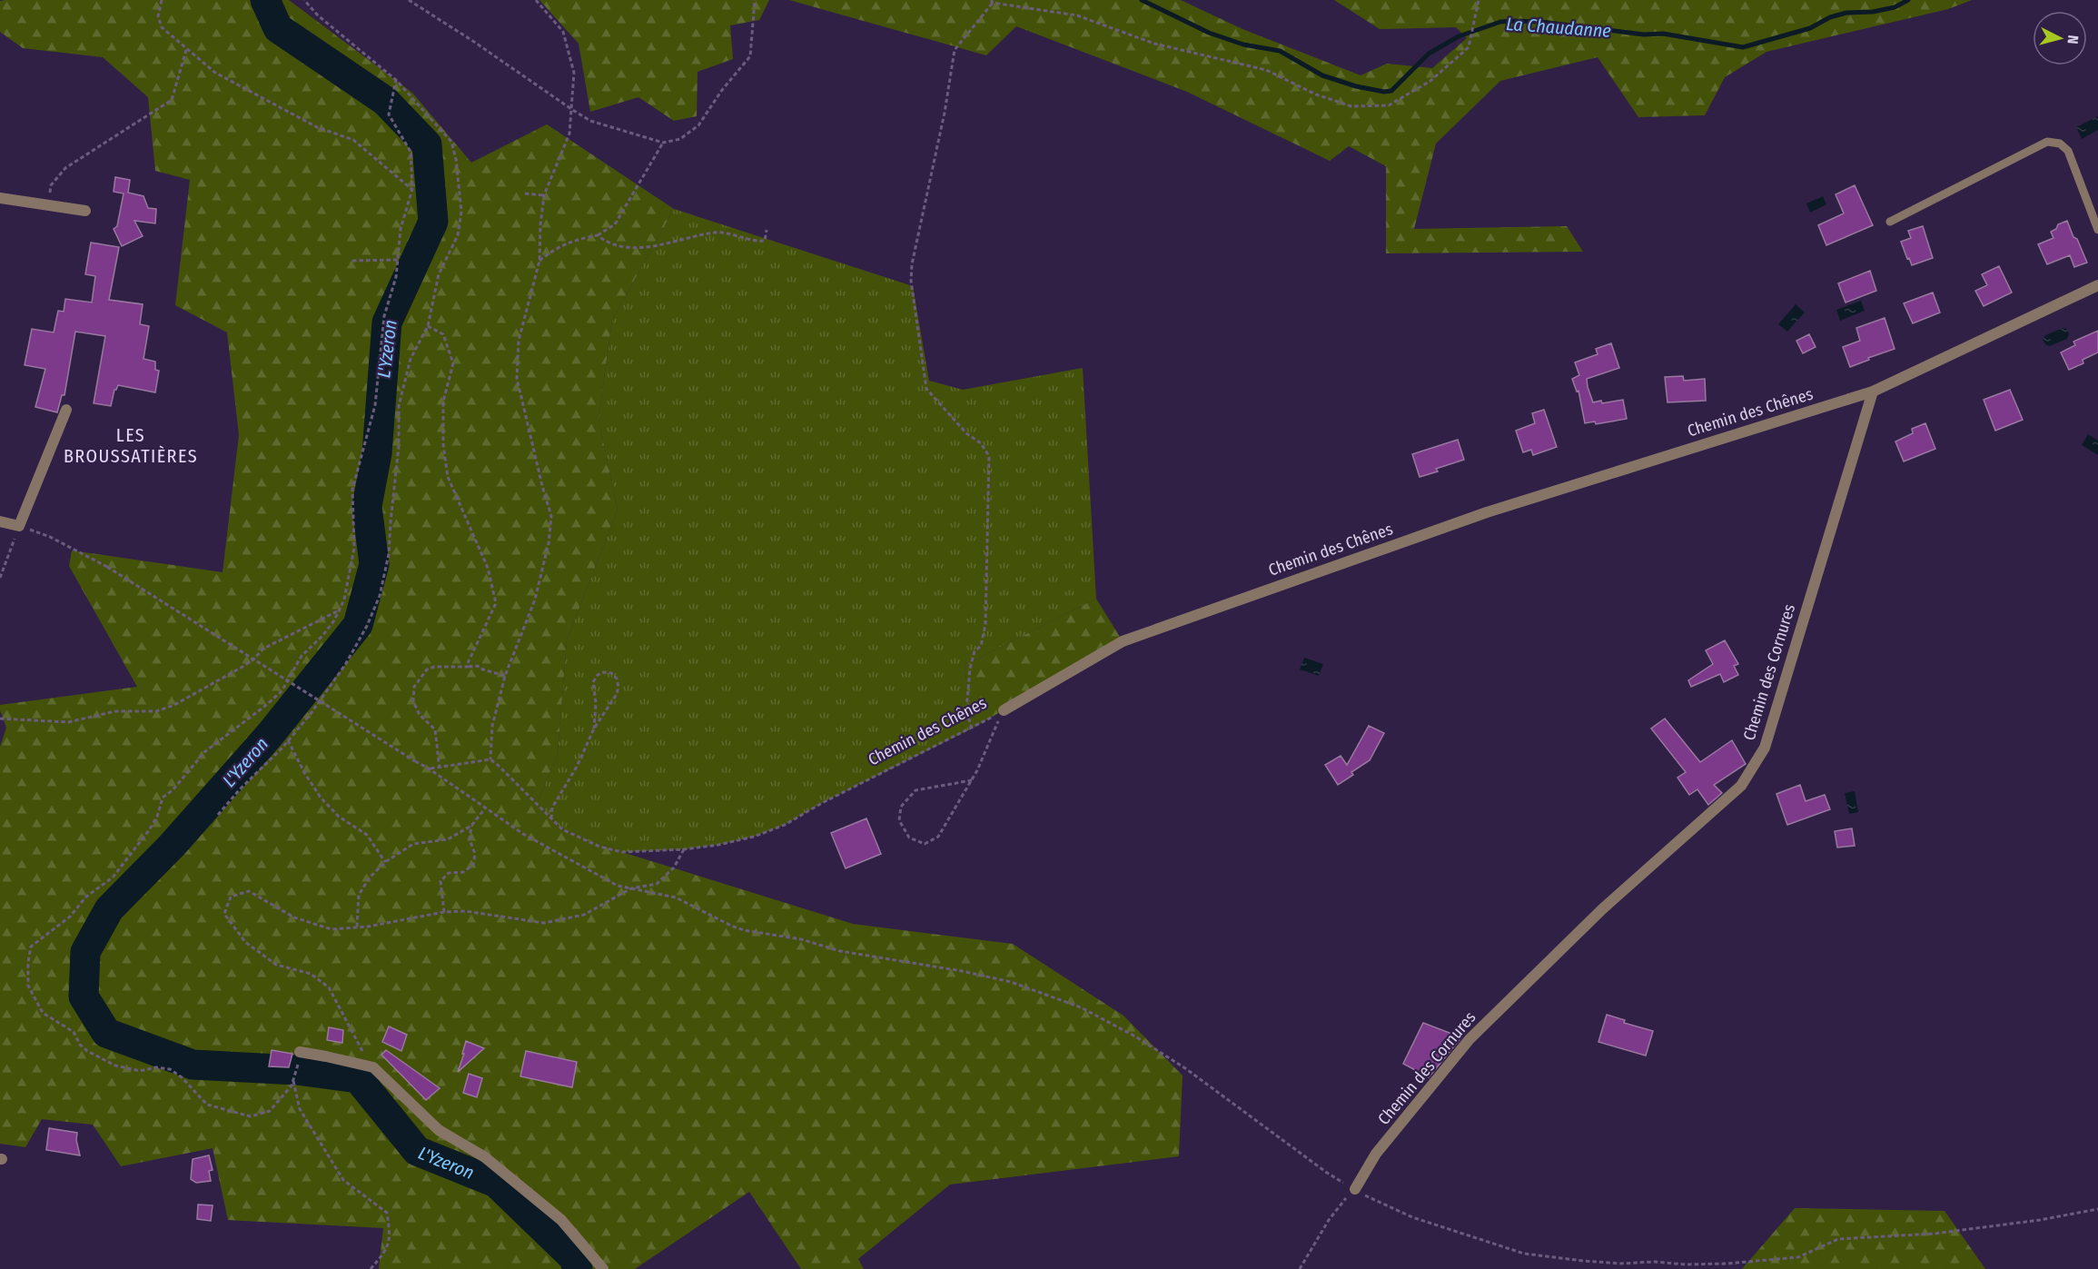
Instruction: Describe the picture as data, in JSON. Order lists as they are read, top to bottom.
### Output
{
  "streets": {
    "street": ["Chemin des Chênes", "Chemin des Cornures"]
  },
  "crossings": [
    ["Chemin des Chênes", "Chemin des Cornures"]
  ],
  "districts": ["LES BROUSSATIÈRES"],
  "water": ["La Chaudanne", "L'Yzeron"],
  "north": "right"
}
